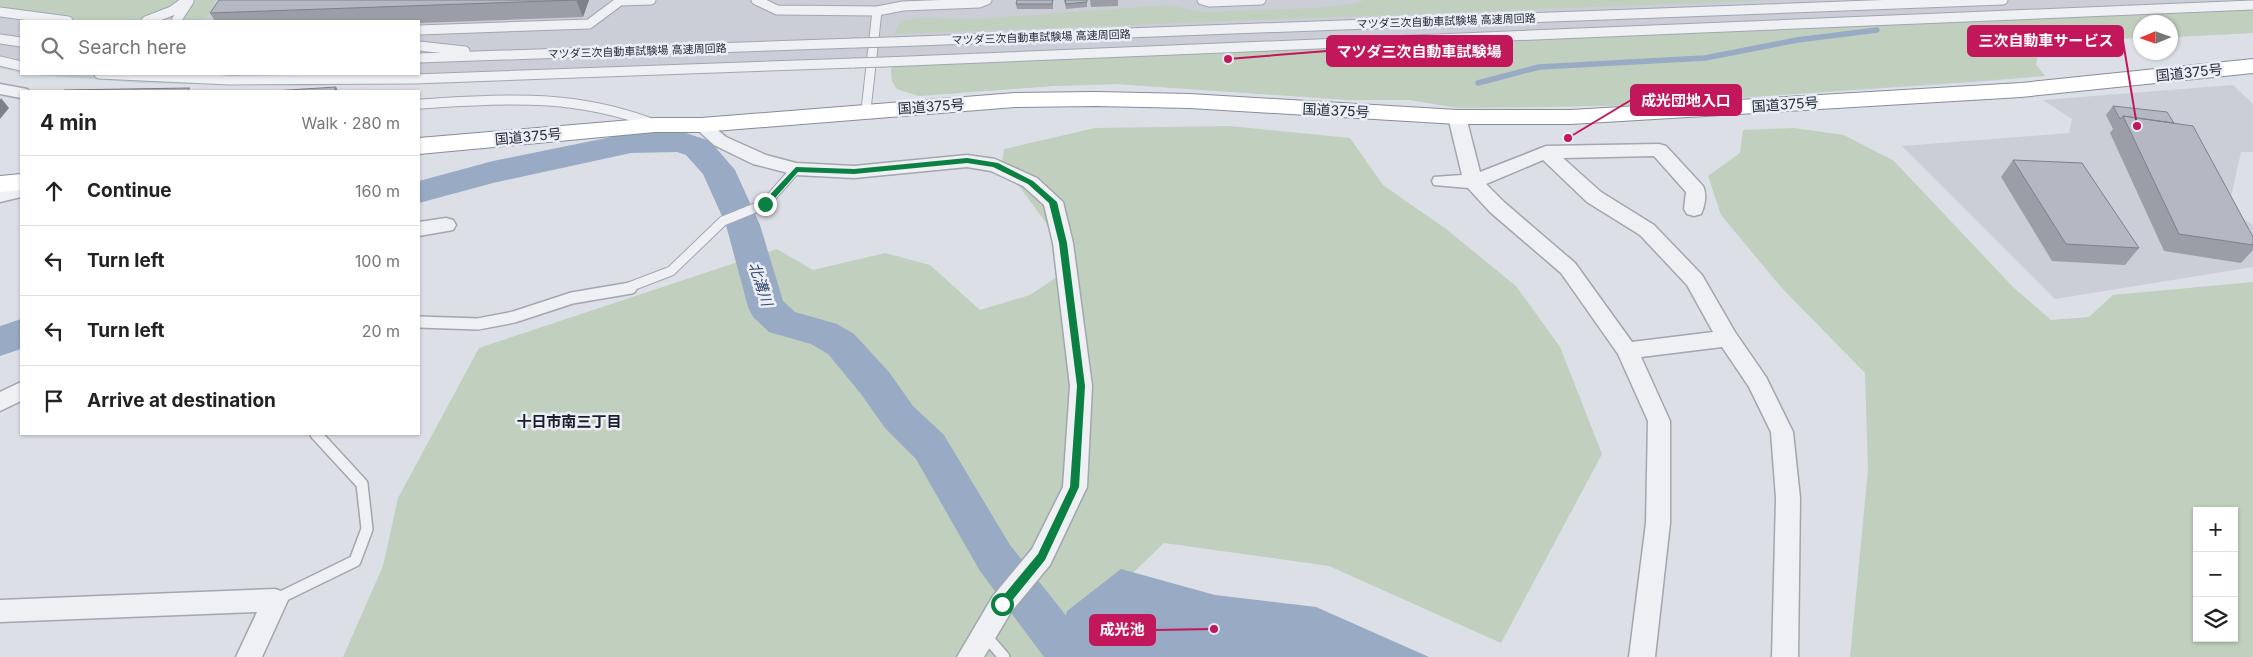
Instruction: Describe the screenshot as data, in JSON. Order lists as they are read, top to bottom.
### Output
{
  "streets": {
    "highway": ["国道375号"],
    "lane": ["マツダ三次自動車試験場 高速周回路"]
  },
  "districts": ["十日市南三丁目"],
  "water": ["北溝川"],
  "places": [
    "マツダ三次自動車試験場",
    "三次自動車サービス",
    "成光団地入口",
    "成光池"
  ],
  "north": "left",
  "page": {
    "search": "Search here",
    "heading": ["4 min", "Walk · 280 m"],
    "list": [
      ["Continue", "160 m"],
      ["Turn left", "100 m"],
      ["Turn left", "20 m"],
      "Arrive at destination"
    ],
    "map_buttons": ["+", "−"]
  }
}
